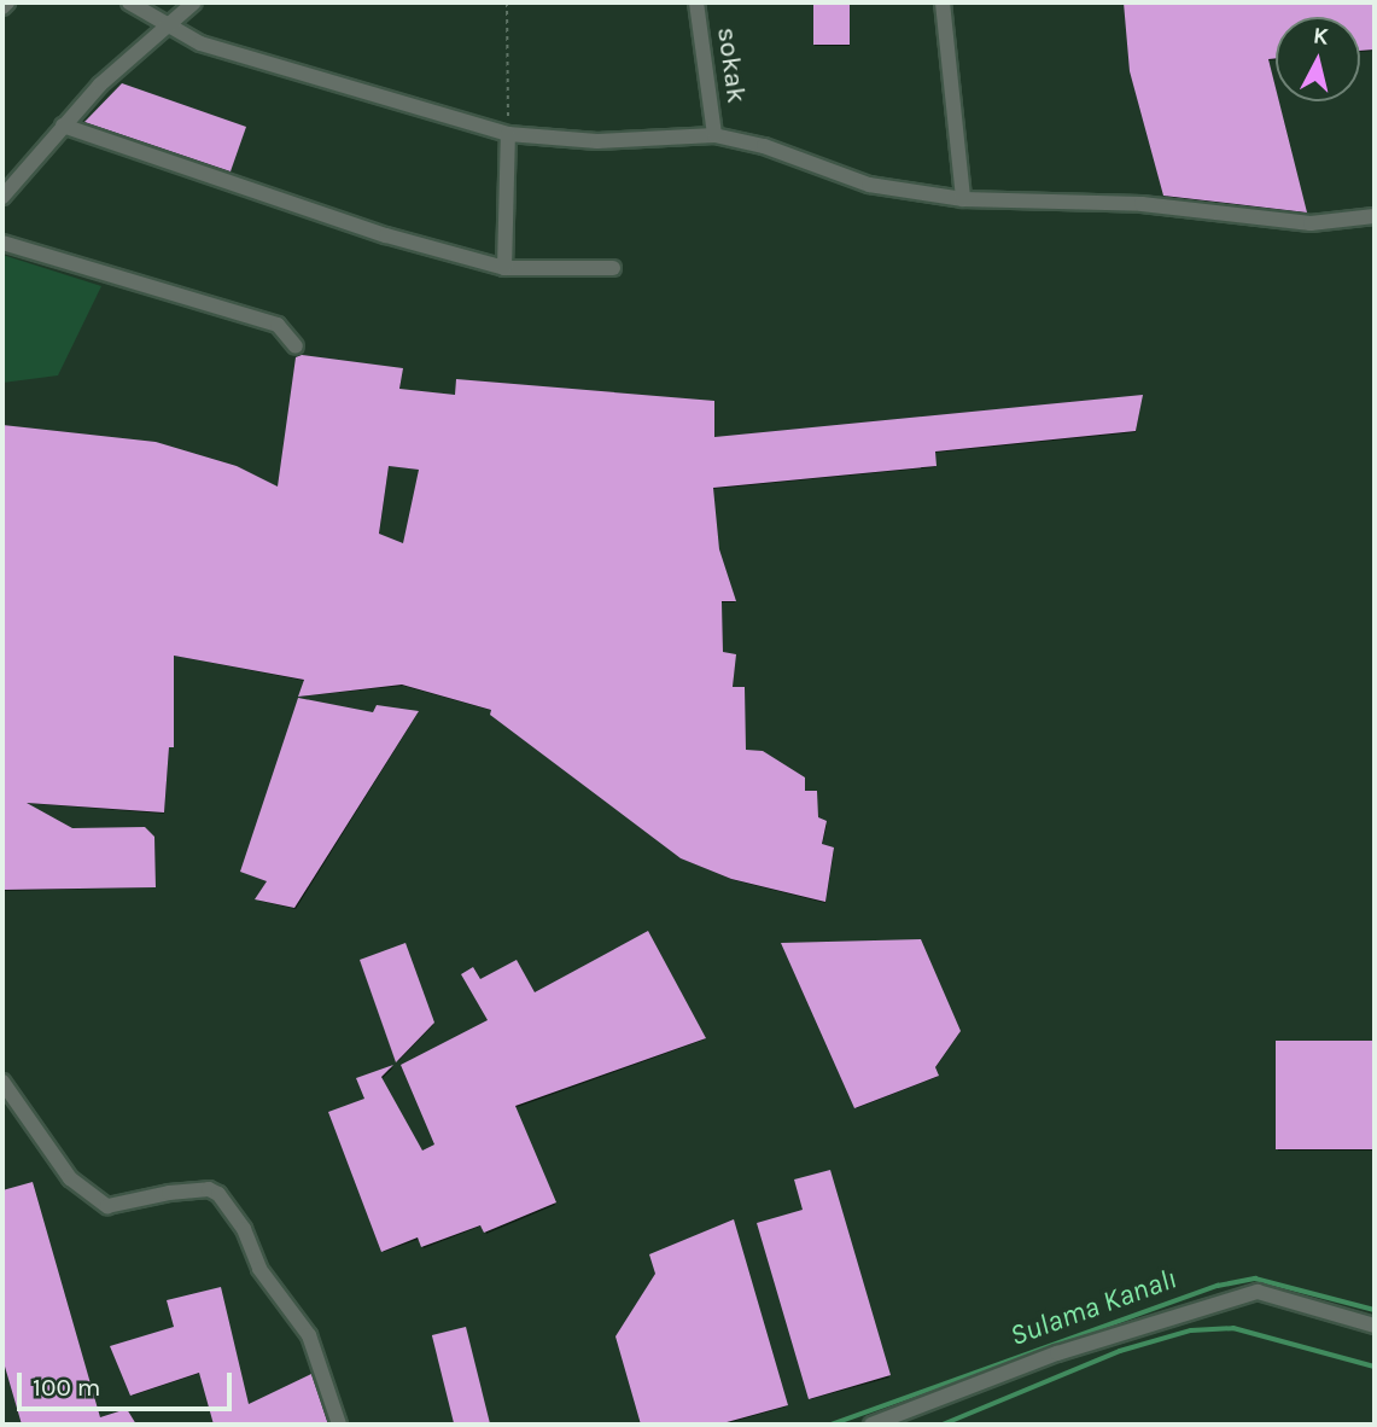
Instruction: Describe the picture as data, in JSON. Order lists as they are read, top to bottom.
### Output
{
  "streets": {
    "street": ["sokak"]
  },
  "water": ["Sulama Kanalı"],
  "scale_bar": "100 m",
  "north": "top"
}
